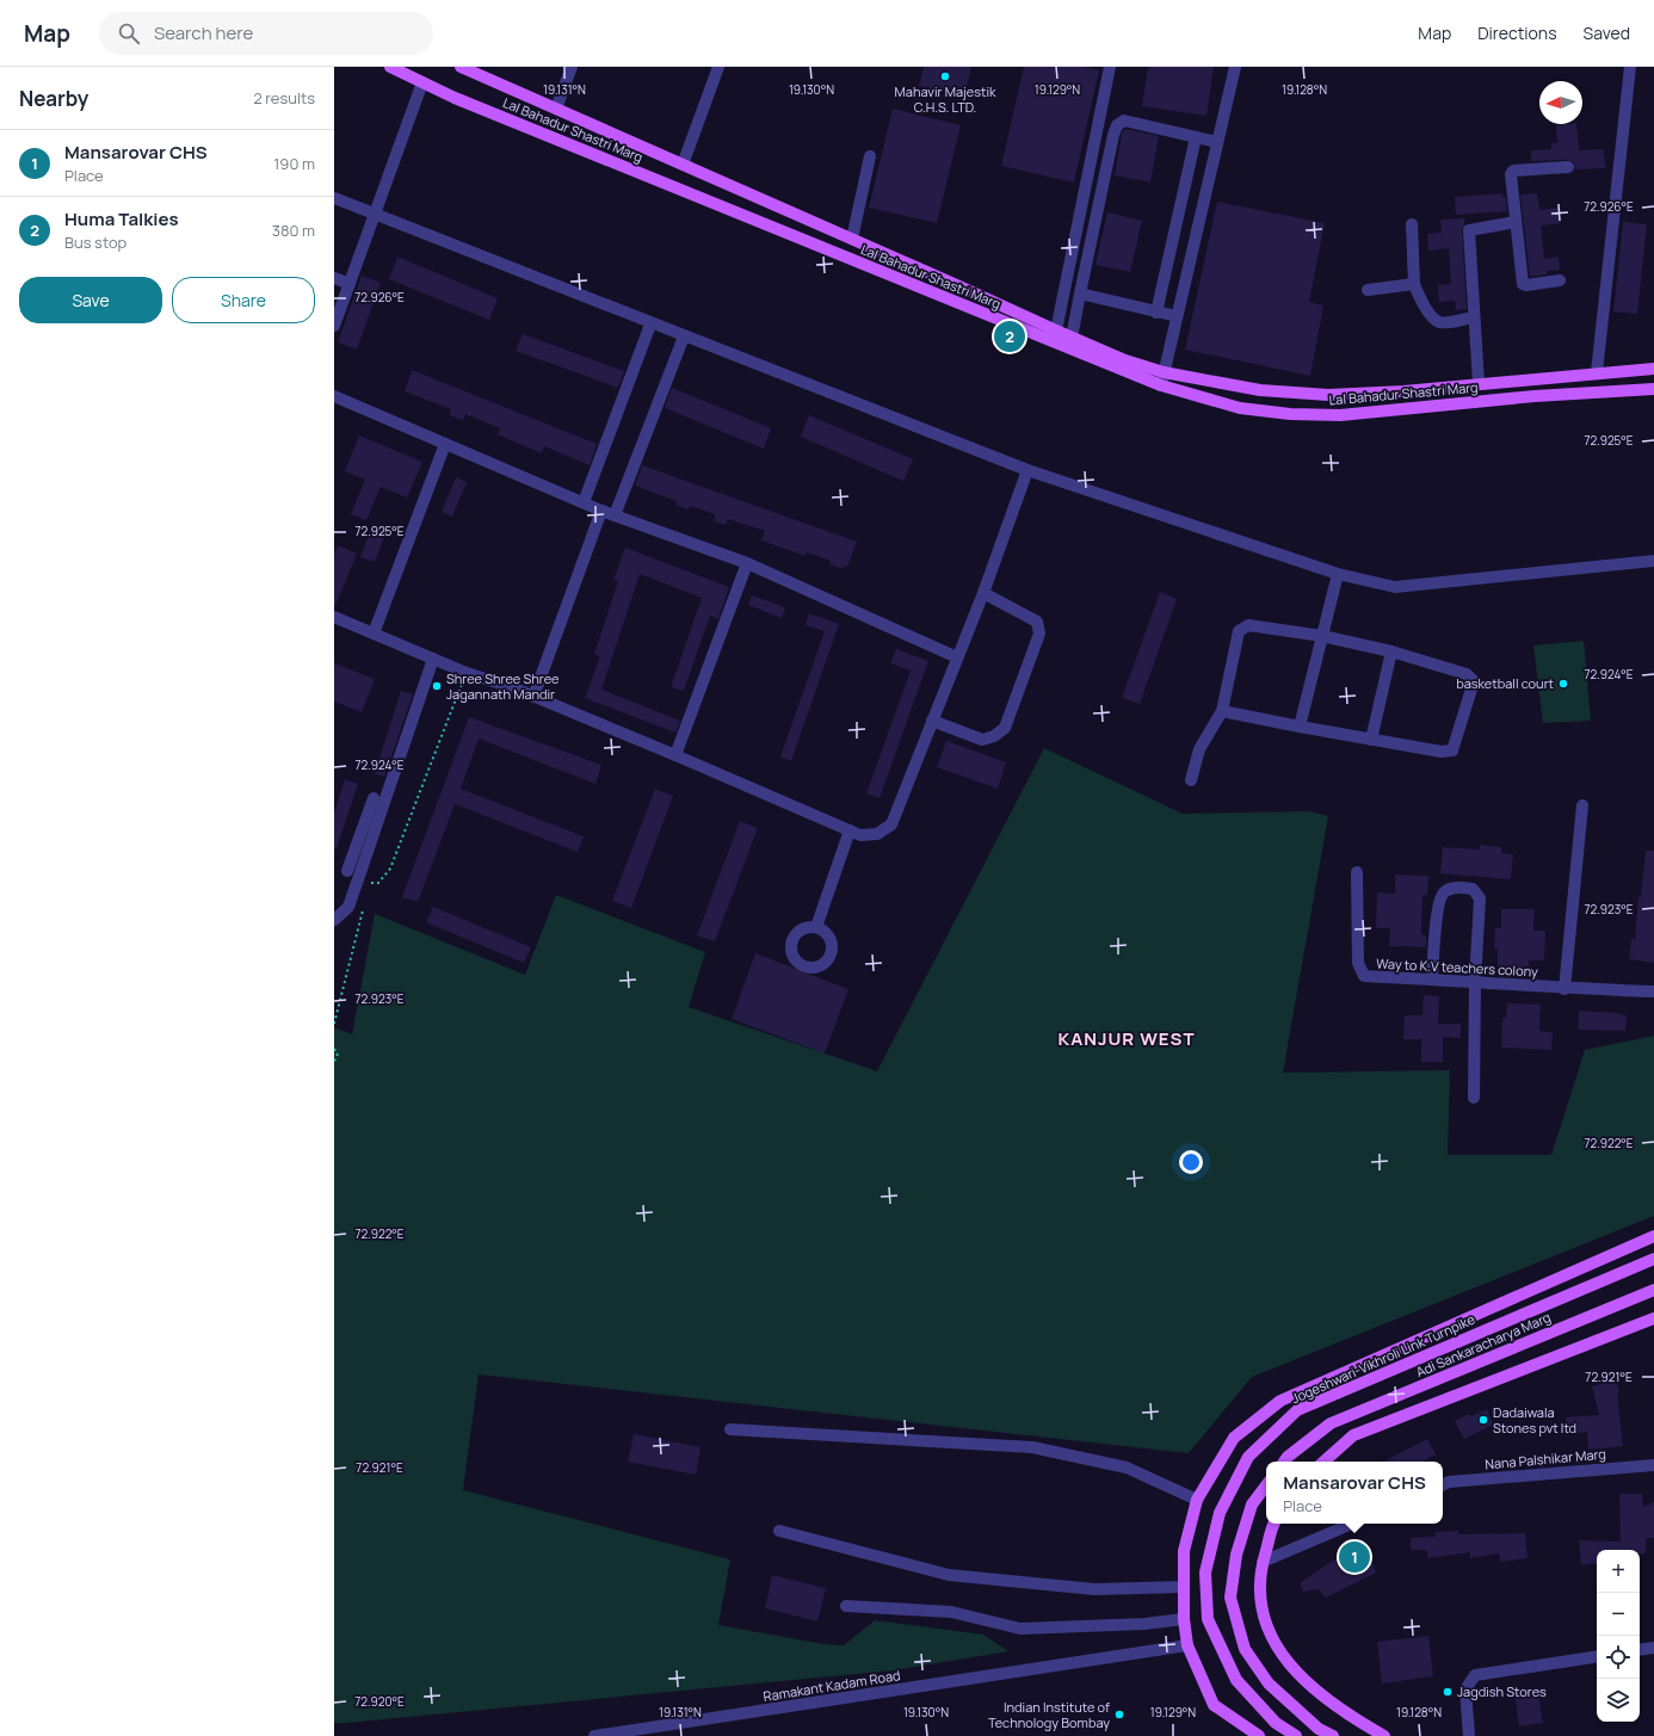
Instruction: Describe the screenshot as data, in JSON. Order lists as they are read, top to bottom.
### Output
{
  "streets": {
    "main road": ["Lal Bahadur Shastri Marg", "Adi Sankaracharya Marg", "Jogeshwari-Vikhroli Link Turnpike"],
    "street": ["Way to K.V teachers colony", "Nana Palshikar Marg", "Ramakant Kadam Road"]
  },
  "districts": ["KANJUR WEST"],
  "places": [
    "Mahavir Majestik C.H.S. LTD.",
    "basketball court",
    "Shree Shree Shree Jagannath Mandir",
    "Dadaiwala Stones pvt ltd",
    "Jagdish Stores",
    "Indian Institute of Technology Bombay"
  ],
  "north": "left",
  "page": {
    "header": "Map",
    "search": "Search here",
    "nav": ["Map", "Directions", "Saved"],
    "heading": ["Nearby", "2 results"],
    "list": [
      {
        "mark": "1",
        "name": "Mansarovar CHS",
        "note": "Place",
        "value": "190 m"
      },
      {
        "mark": "2",
        "name": "Huma Talkies",
        "note": "Bus stop",
        "value": "380 m"
      }
    ],
    "buttons": ["Save", "Share"],
    "pins": ["2", "1"],
    "popup": ["Mansarovar CHS", "Place"],
    "map_buttons": ["+", "−"]
  },
  "coordinates": [
    "19.131°N",
    "19.130°N",
    "19.129°N",
    "19.128°N",
    "72.926°E",
    "72.925°E",
    "72.924°E",
    "72.923°E",
    "72.922°E",
    "72.921°E",
    "72.920°E"
  ]
}
